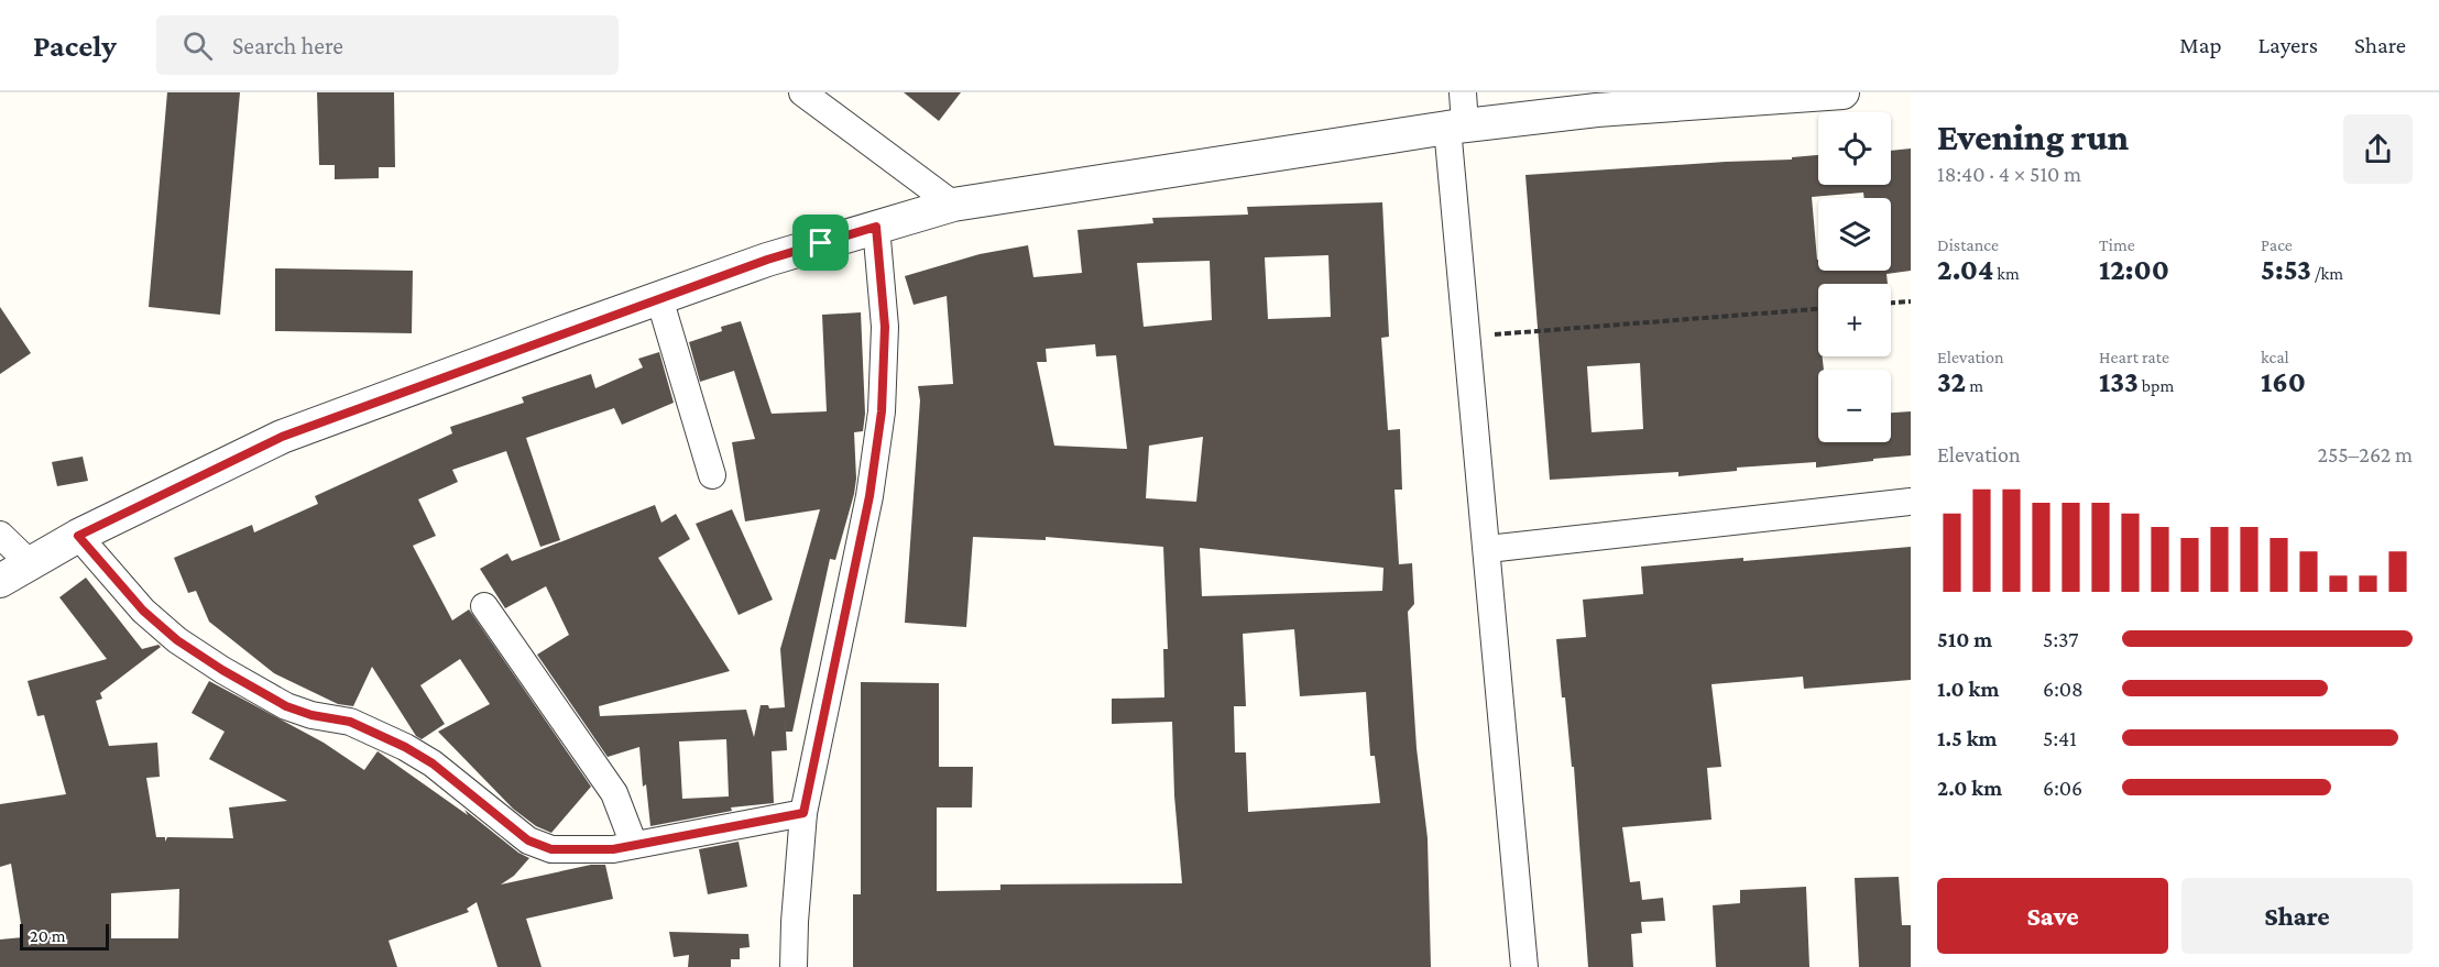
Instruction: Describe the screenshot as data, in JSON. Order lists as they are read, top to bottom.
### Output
{
  "scale_bar": "20 m",
  "page": {
    "header": "Pacely",
    "search": "Search here",
    "nav": ["Map", "Layers", "Share"],
    "heading": ["Evening run", "18:40 · 4 × 510 m"],
    "map_buttons": ["+", "−"],
    "stats": [
      ["Distance", "2.04 km"],
      ["Time", "12:00"],
      ["Pace", "5:53 /km"],
      ["Elevation", "32 m"],
      ["Heart rate", "133 bpm"],
      ["kcal", "160"]
    ],
    "chart": ["Elevation", "255–262 m"],
    "list": [
      {
        "name": "510 m",
        "note": "5:37"
      },
      {
        "name": "1.0 km",
        "note": "6:08"
      },
      {
        "name": "1.5 km",
        "note": "5:41"
      },
      {
        "name": "2.0 km",
        "note": "6:06"
      }
    ],
    "buttons": ["Save", "Share"],
    "scale": "20 m"
  }
}
